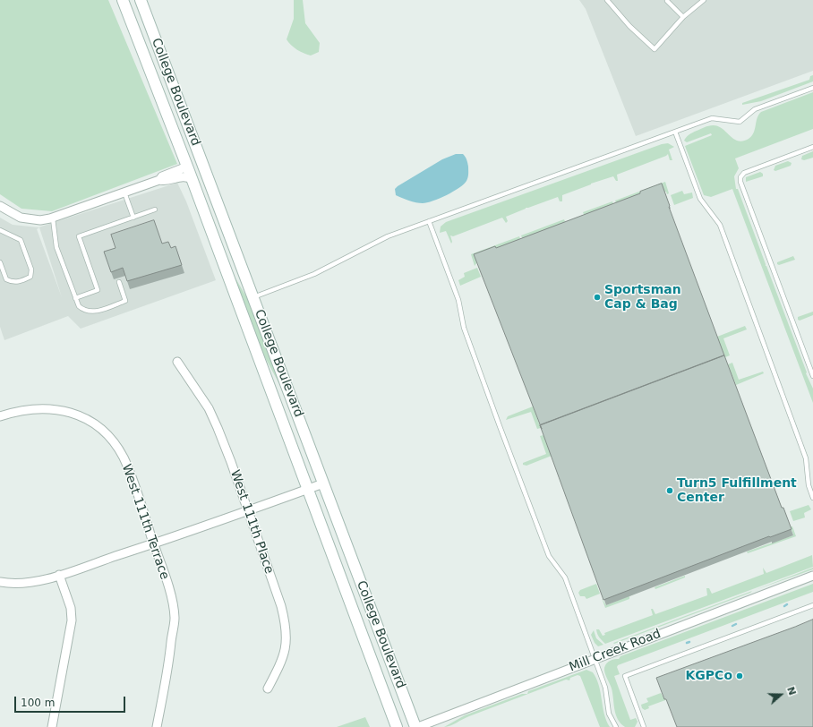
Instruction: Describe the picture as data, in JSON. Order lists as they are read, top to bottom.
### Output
{
  "streets": {
    "main road": ["College Boulevard"],
    "street": ["West 111th Terrace", "West 111th Place", "Mill Creek Road"]
  },
  "places": ["Sportsman Cap & Bag", "Turn5 Fulfillment Center", "KGPCo"],
  "scale_bar": "100 m",
  "north": "right"
}
